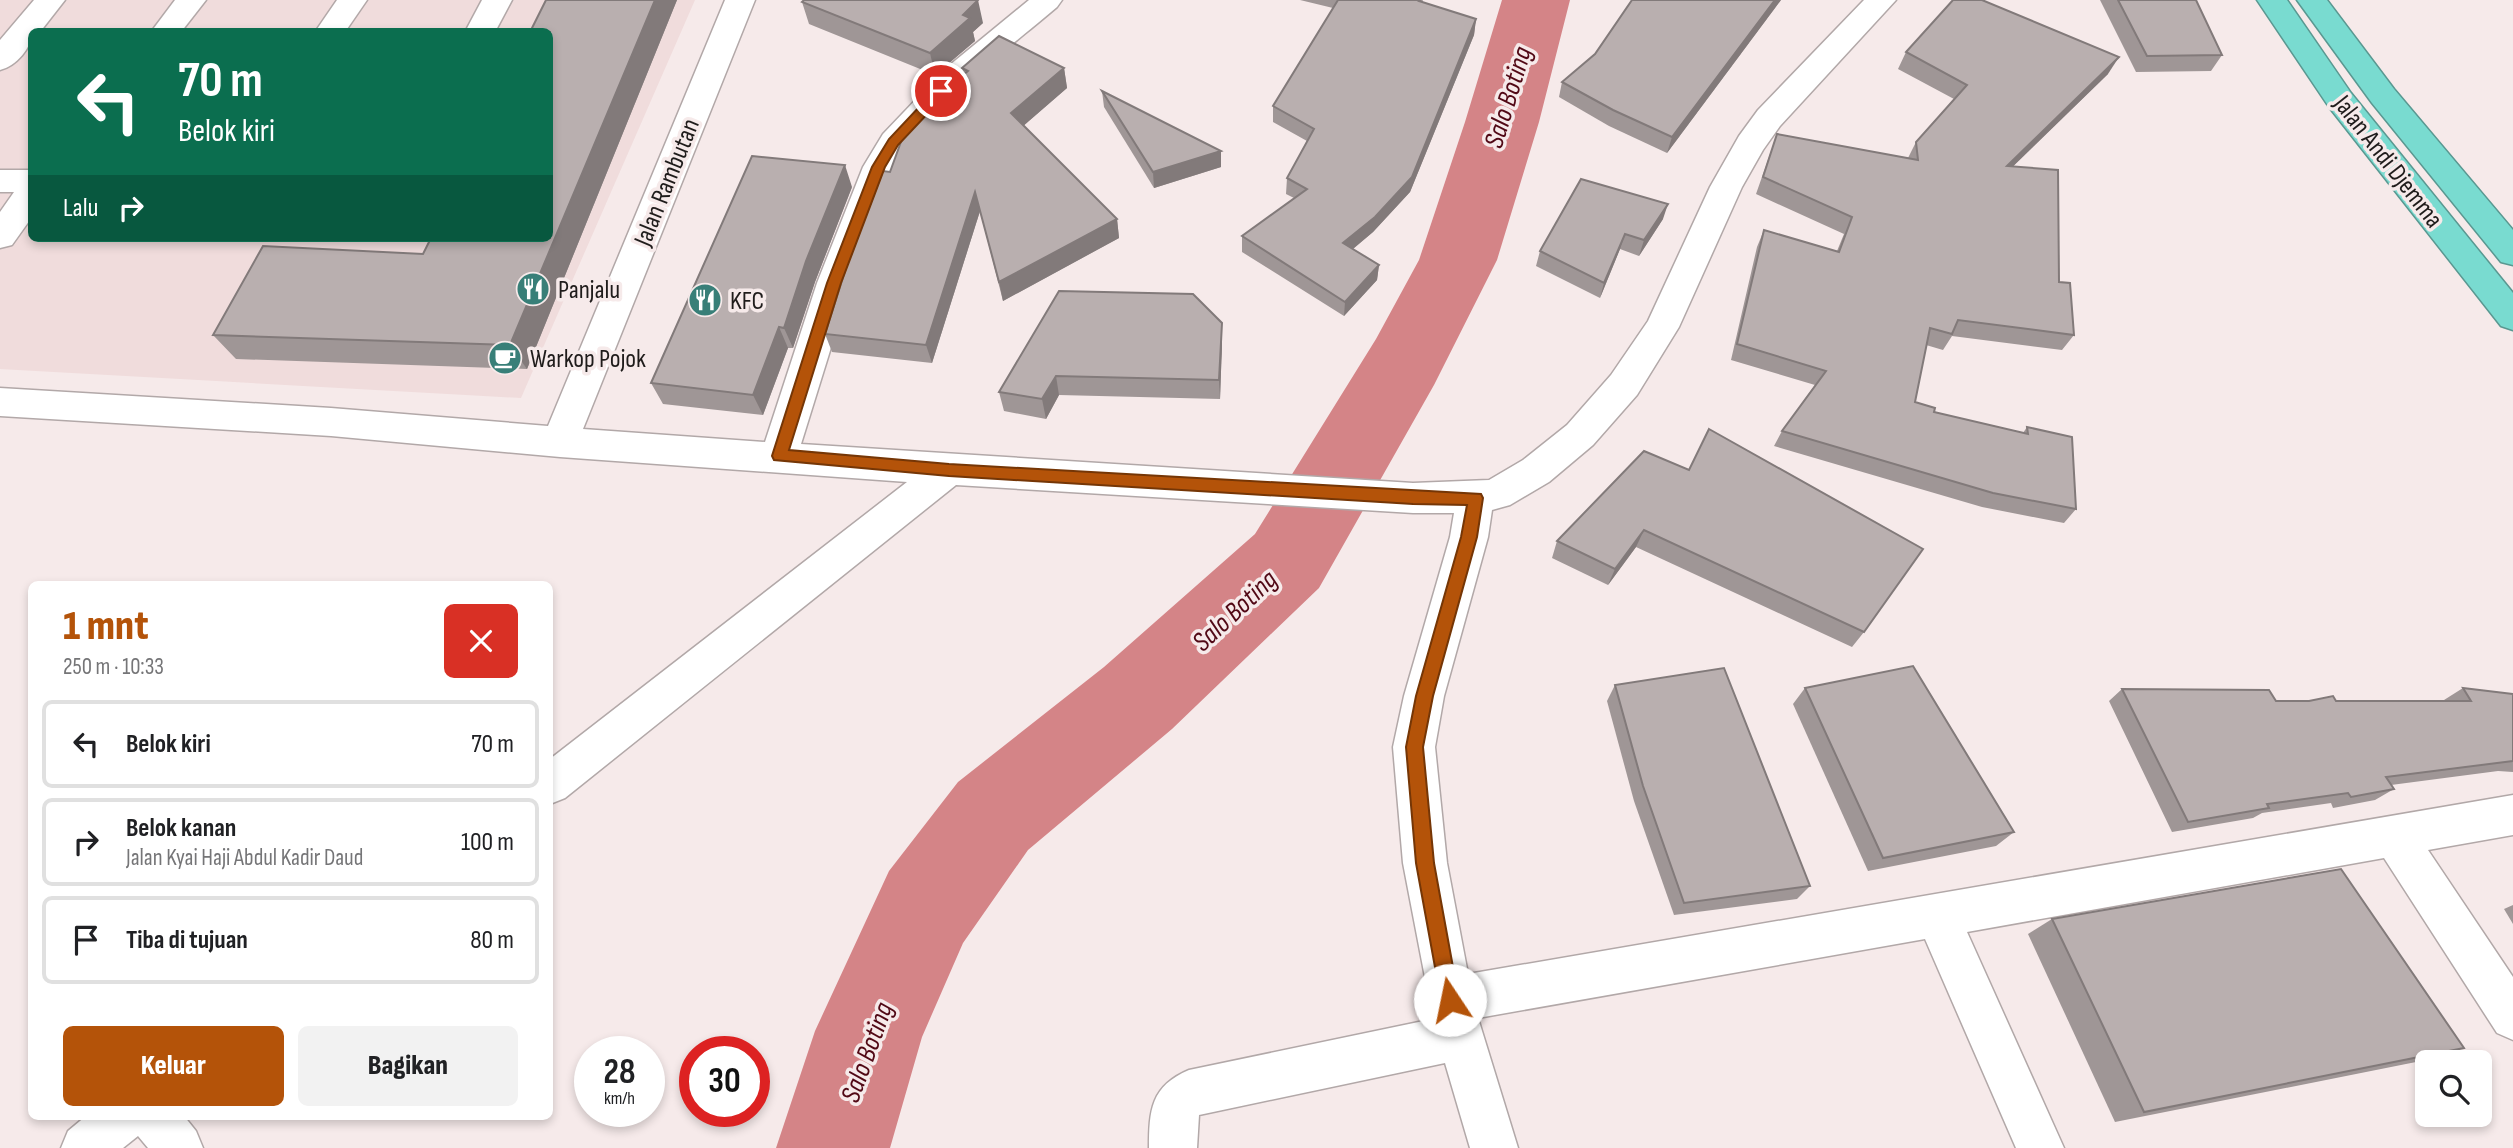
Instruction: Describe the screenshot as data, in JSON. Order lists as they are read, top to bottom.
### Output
{
  "streets": {
    "highway": ["Jalan Andi Djemma"],
    "street": ["Jalan Rambutan"]
  },
  "water": ["Salo Boting"],
  "places": {
    "restaurant": ["Panjalu", "KFC"],
    "cafe": ["Warkop Pojok"]
  },
  "page": {
    "turn": ["70 m", "Belok kiri"],
    "then": "Lalu",
    "heading": ["1 mnt", "250 m · 10:33"],
    "list": [
      {
        "name": "Belok kiri",
        "value": "70 m"
      },
      {
        "name": "Belok kanan",
        "note": "Jalan Kyai Haji Abdul Kadir Daud",
        "value": "100 m"
      },
      {
        "name": "Tiba di tujuan",
        "value": "80 m"
      }
    ],
    "buttons": ["Keluar", "Bagikan"],
    "speed": "28 km/h",
    "limit": "30"
  }
}
